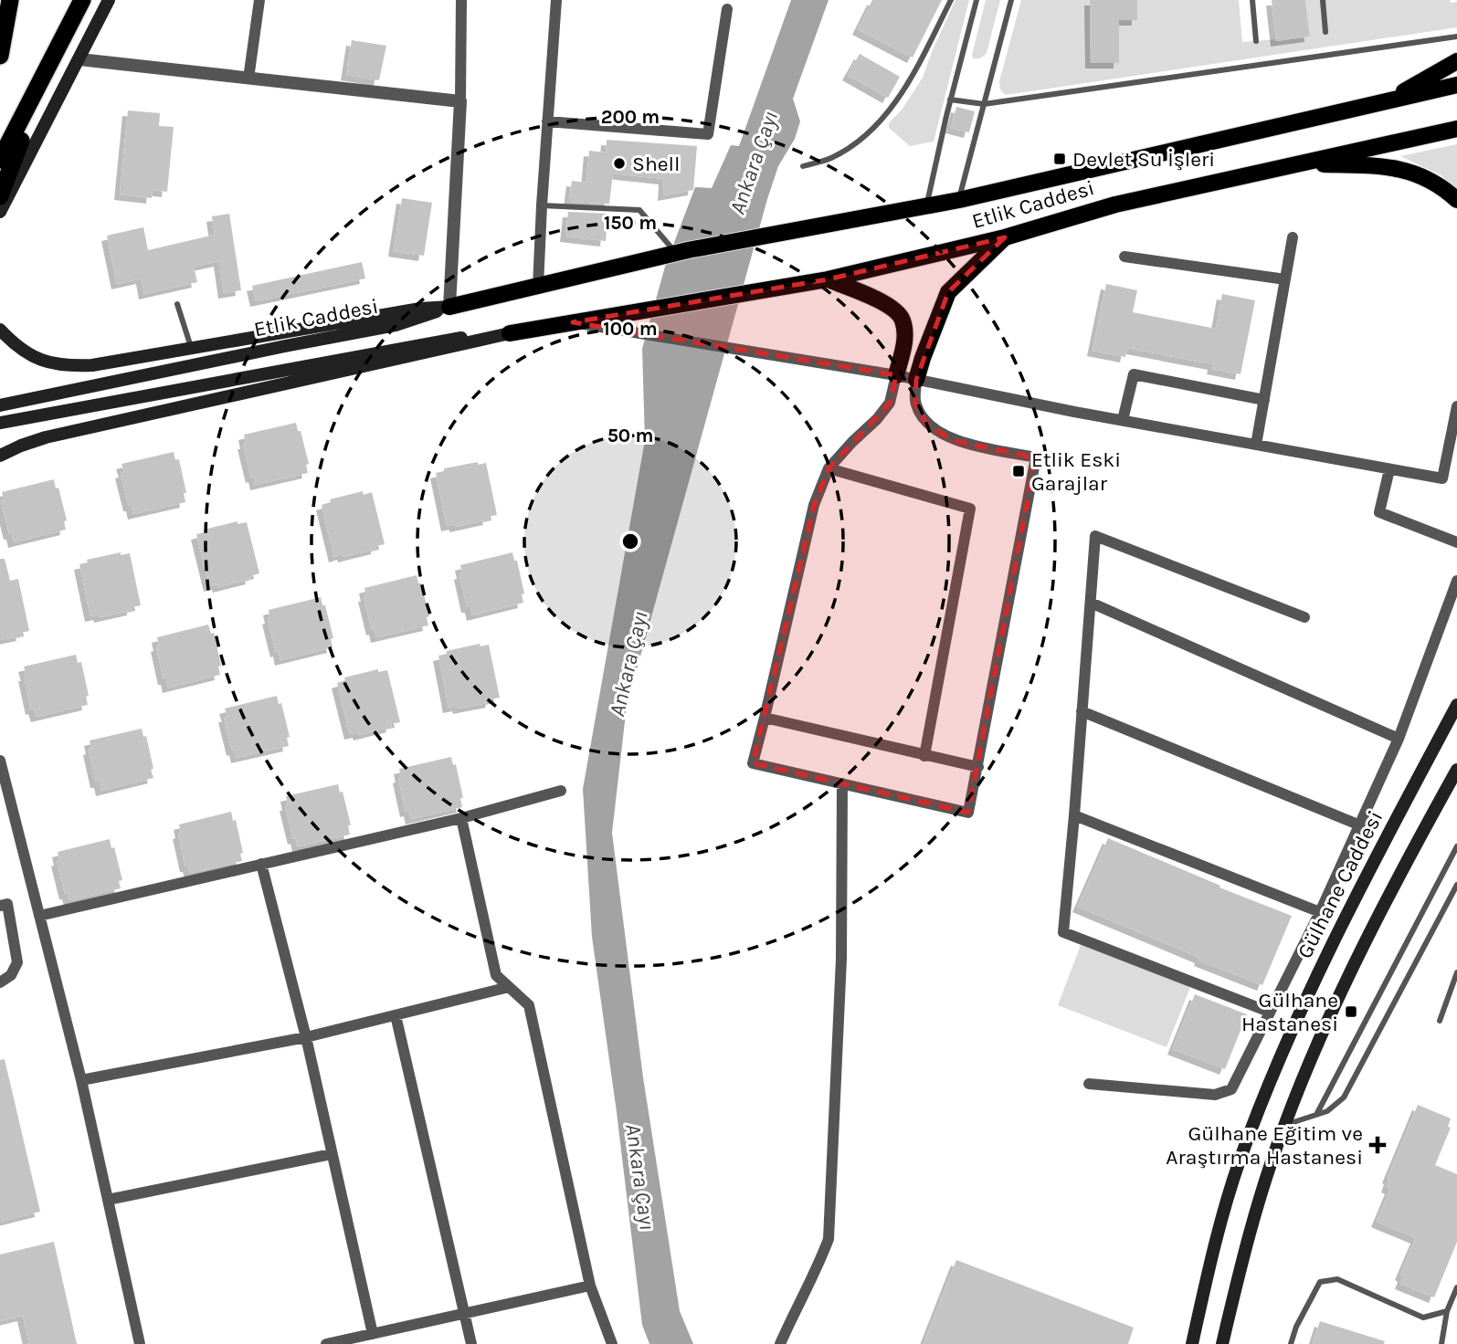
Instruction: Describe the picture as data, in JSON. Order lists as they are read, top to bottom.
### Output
{
  "streets": {
    "main road": ["Etlik Caddesi", "Gülhane Caddesi"]
  },
  "water": ["Ankara Çayı"],
  "places": {
    "transit": ["Devlet Su İşleri", "Etlik Eski Garajlar", "Gülhane Hastanesi"],
    "other": ["Shell"],
    "health": ["Gülhane Eğitim ve Araştırma Hastanesi"]
  },
  "rings": [
    "200 m",
    "150 m",
    "100 m",
    "50 m"
  ]
}
